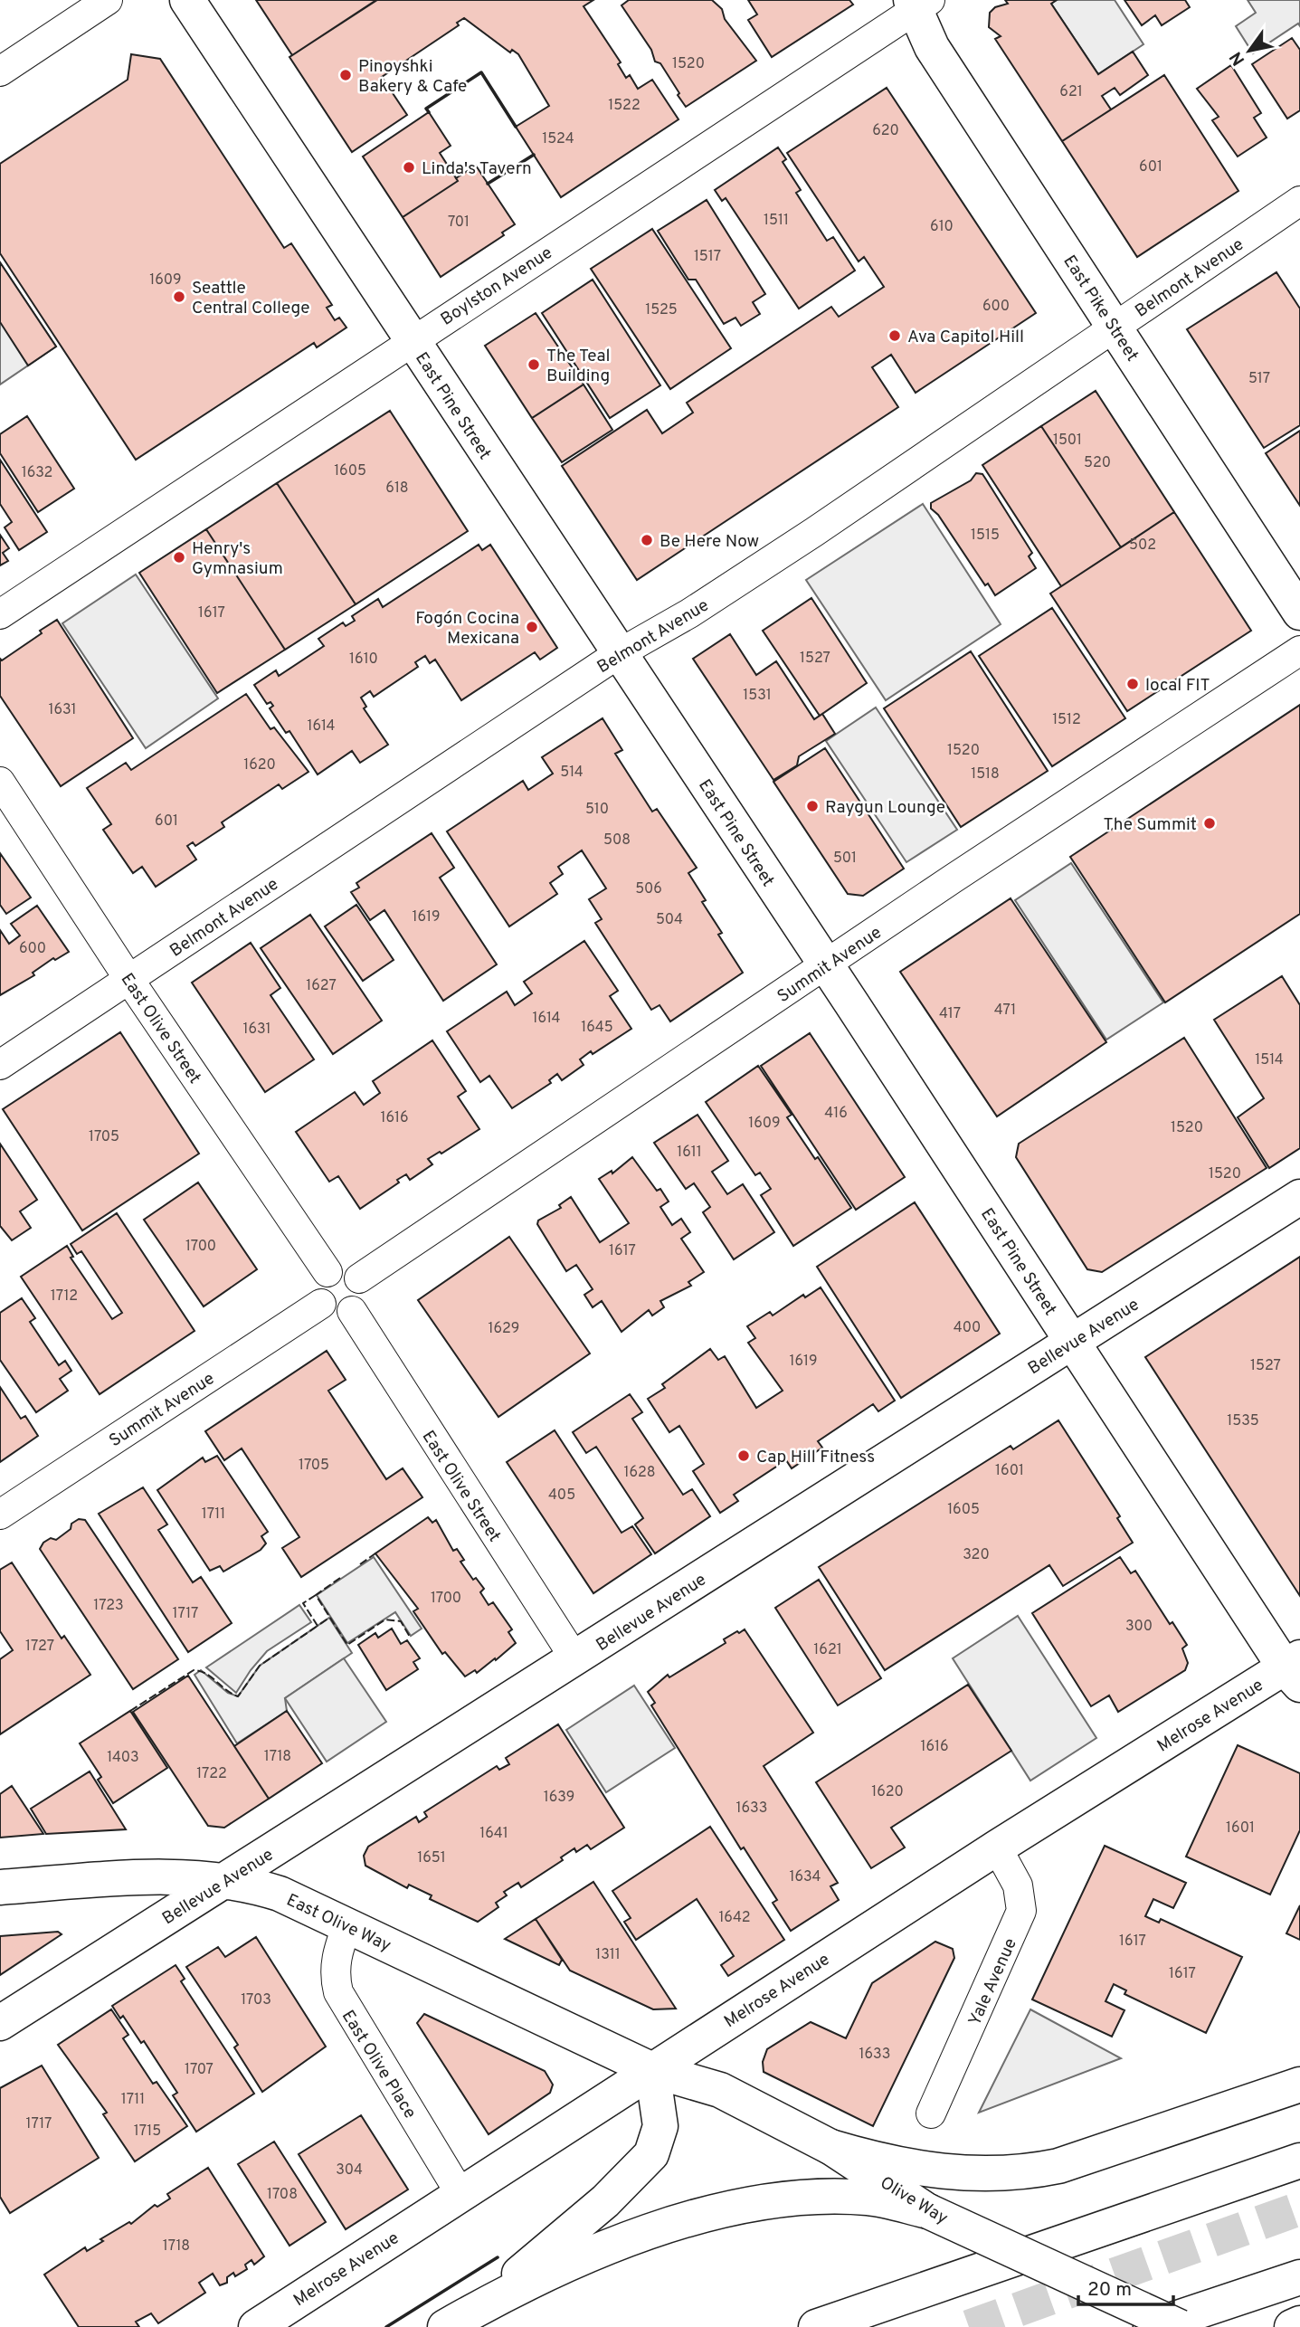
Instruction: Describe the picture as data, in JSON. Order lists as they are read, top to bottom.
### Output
{
  "streets": {
    "main road": [
      "East Pike Street",
      "East Pine Street",
      "Bellevue Avenue",
      "Melrose Avenue",
      "East Olive Way",
      "Olive Way"
    ],
    "street": [
      "Belmont Avenue",
      "Boylston Avenue",
      "Summit Avenue",
      "East Olive Street",
      "Yale Avenue",
      "East Olive Place"
    ]
  },
  "crossings": [
    ["Belmont Avenue", "East Pike Street"],
    ["Belmont Avenue", "East Pine Street"],
    ["Belmont Avenue", "East Olive Street"],
    ["Boylston Avenue", "East Pike Street"],
    ["Boylston Avenue", "East Pine Street"],
    ["East Pine Street", "Summit Avenue"],
    ["East Pine Street", "Bellevue Avenue"],
    ["East Pine Street", "Melrose Avenue"],
    ["Summit Avenue", "East Olive Street"],
    ["East Olive Street", "Bellevue Avenue"],
    ["Bellevue Avenue", "East Olive Way"],
    ["Melrose Avenue", "East Olive Way"],
    ["Melrose Avenue", "Yale Avenue"],
    ["Melrose Avenue", "East Olive Place"],
    ["Melrose Avenue", "Olive Way"],
    ["East Olive Way", "East Olive Place"],
    ["East Olive Way", "Olive Way"]
  ],
  "places": [
    "Pinoyshki Bakery & Cafe",
    "Linda's Tavern",
    "Seattle Central College",
    "Ava Capitol Hill",
    "The Teal Building",
    "Be Here Now",
    "Henry's Gymnasium",
    "Fogón Cocina Mexicana",
    "local FIT",
    "Raygun Lounge",
    "The Summit",
    "Cap Hill Fitness"
  ],
  "house_numbers": [
    "1520",
    "621",
    "1522",
    "620",
    "1524",
    "601",
    "1511",
    "701",
    "610",
    "1517",
    "1609",
    "600",
    "1525",
    "517",
    "1501",
    "520",
    "1605",
    "1632",
    "618",
    "1515",
    "502",
    "1617",
    "1527",
    "1610",
    "1531",
    "1631",
    "1512",
    "1614",
    "1520",
    "1620",
    "514",
    "1518",
    "510",
    "601",
    "508",
    "501",
    "506",
    "1619",
    "504",
    "600",
    "1627",
    "471",
    "417",
    "1614",
    "1645",
    "1631",
    "1514",
    "416",
    "1616",
    "1609",
    "1520",
    "1705",
    "1611",
    "1520",
    "1700",
    "1617",
    "1712",
    "400",
    "1629",
    "1619",
    "1527",
    "1535",
    "1705",
    "1601",
    "1628",
    "405",
    "1605",
    "1711",
    "320",
    "1700",
    "1723",
    "1717",
    "300",
    "1727",
    "1621",
    "1616",
    "1718",
    "1403",
    "1722",
    "1620",
    "1639",
    "1633",
    "1601",
    "1641",
    "1651",
    "1634",
    "1642",
    "1617",
    "1311",
    "1617",
    "1703",
    "1633",
    "1707",
    "1711",
    "1717",
    "1715",
    "304",
    "1708",
    "1718"
  ],
  "scale_bar": "20 m",
  "north": "bottom left"
}
